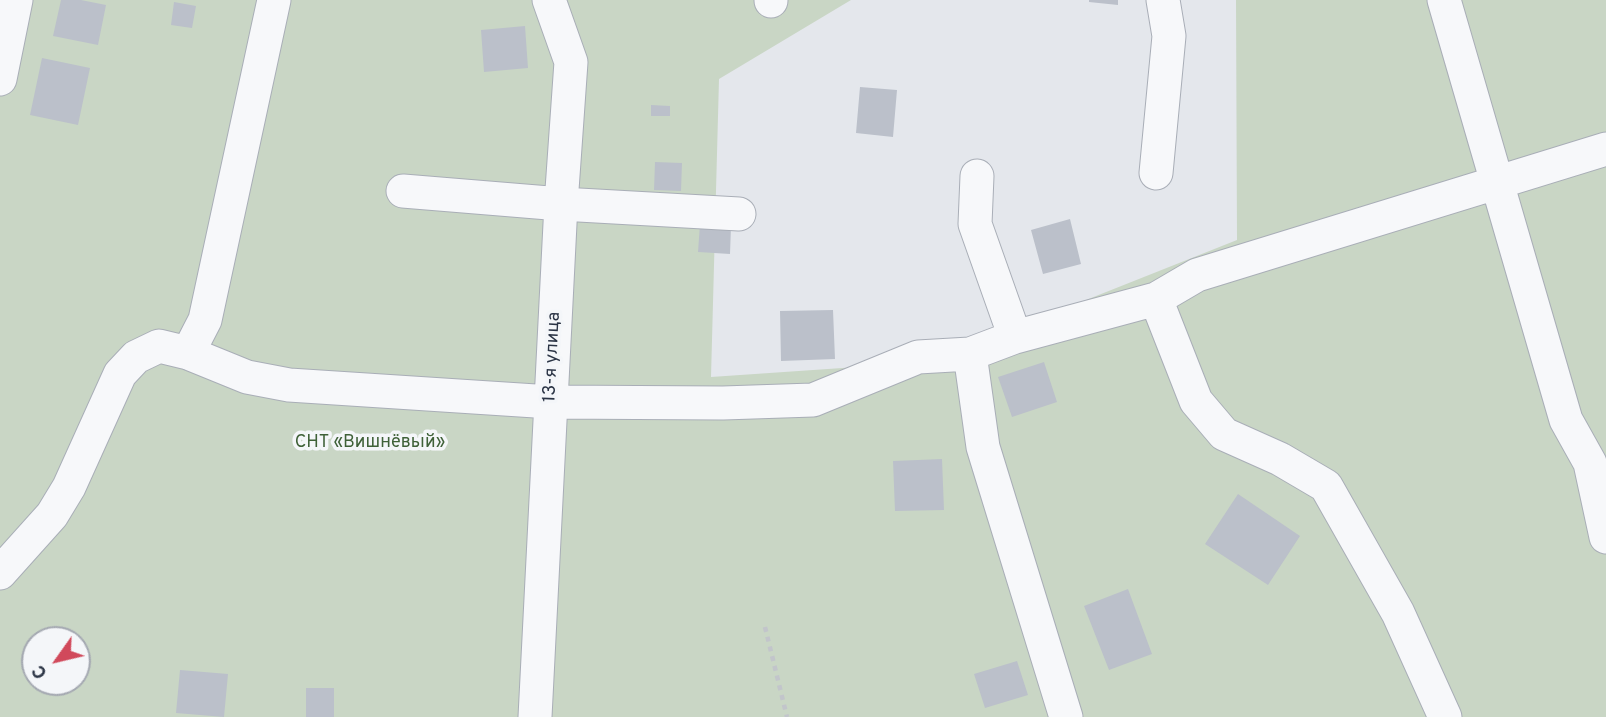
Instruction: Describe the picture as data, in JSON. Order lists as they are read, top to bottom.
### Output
{
  "streets": {
    "street": ["13-я улица"]
  },
  "parks": ["СНТ «Вишнёвый»"],
  "north": "bottom left"
}
